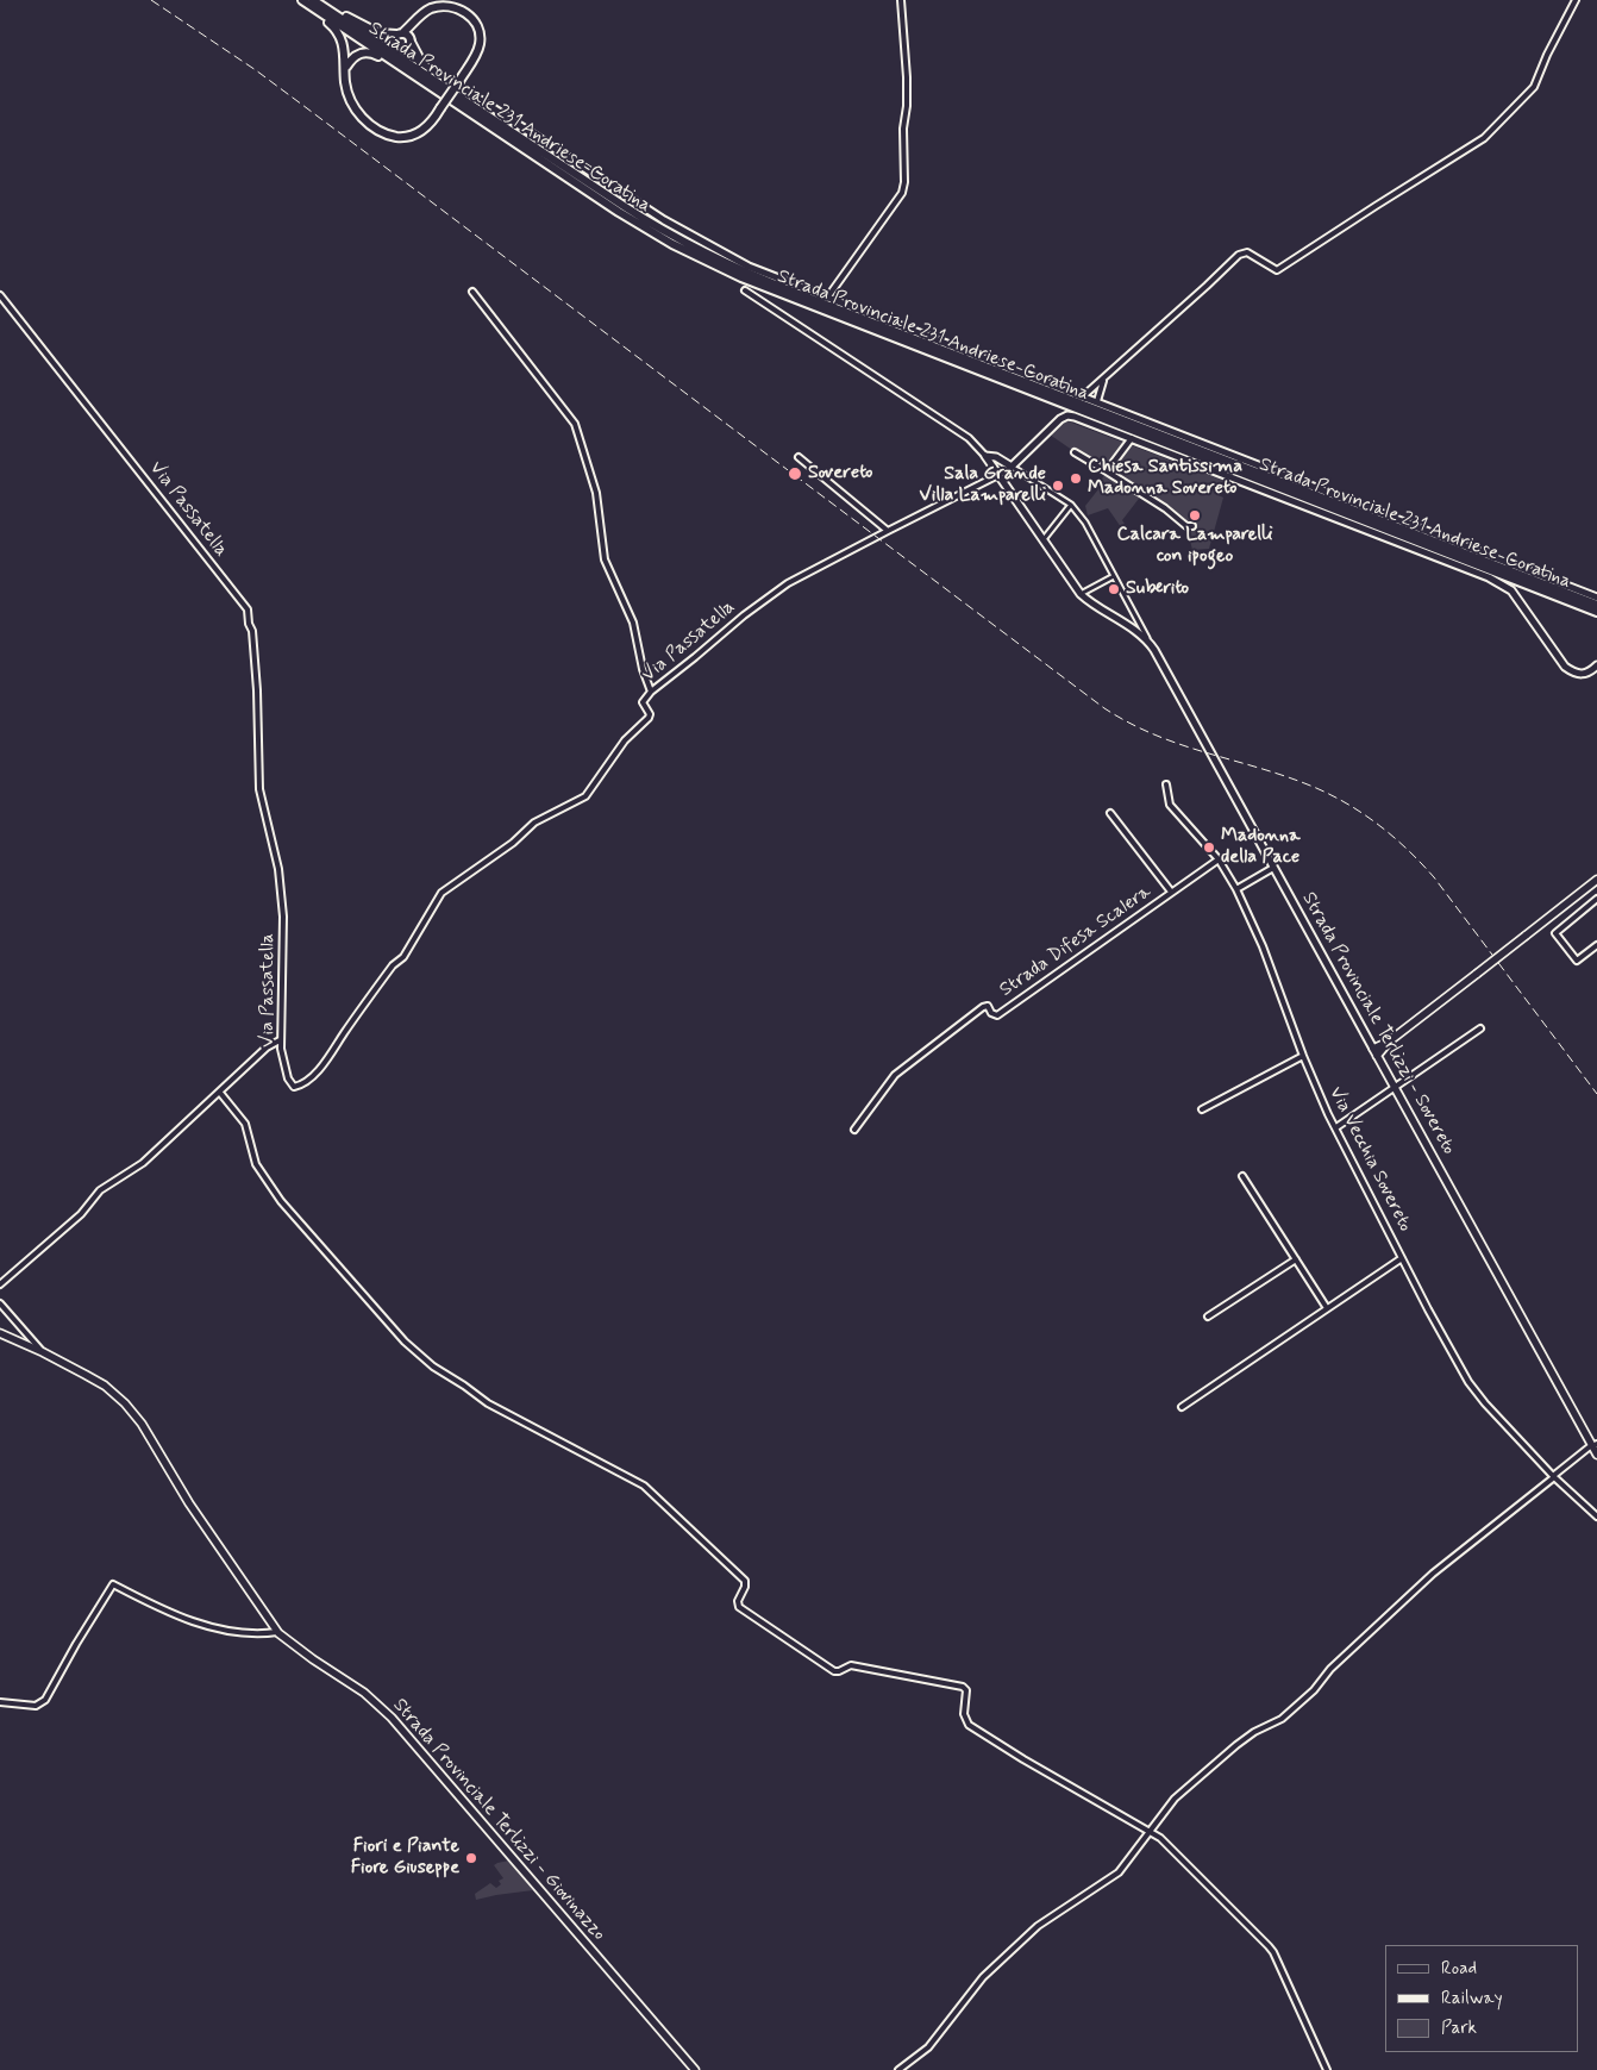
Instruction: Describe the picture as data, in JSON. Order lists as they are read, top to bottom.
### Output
{
  "streets": {
    "highway": ["Strada Provinciale 231 Andriese-Coratina"],
    "main road": ["Strada Provinciale Terlizzi - Sovereto", "Strada Provinciale Terlizzi - Giovinazzo"],
    "street": ["Via Passatella", "Strada Difesa Scalera", "Via Vecchia Sovereto"]
  },
  "crossings": [
    ["Via Passatella", "Strada Provinciale Terlizzi - Sovereto"],
    ["Strada Difesa Scalera", "Via Vecchia Sovereto"]
  ],
  "places": [
    "Sovereto",
    "Chiesa Santissima Madonna Sovereto",
    "Sala Grande Villa Lamparelli",
    "Calcara Lamparelli con ipogeo",
    "Suberito",
    "Madonna della Pace",
    "Fiori e Piante Fiore Giuseppe"
  ],
  "legend": ["Road", "Railway", "Park"]
}
